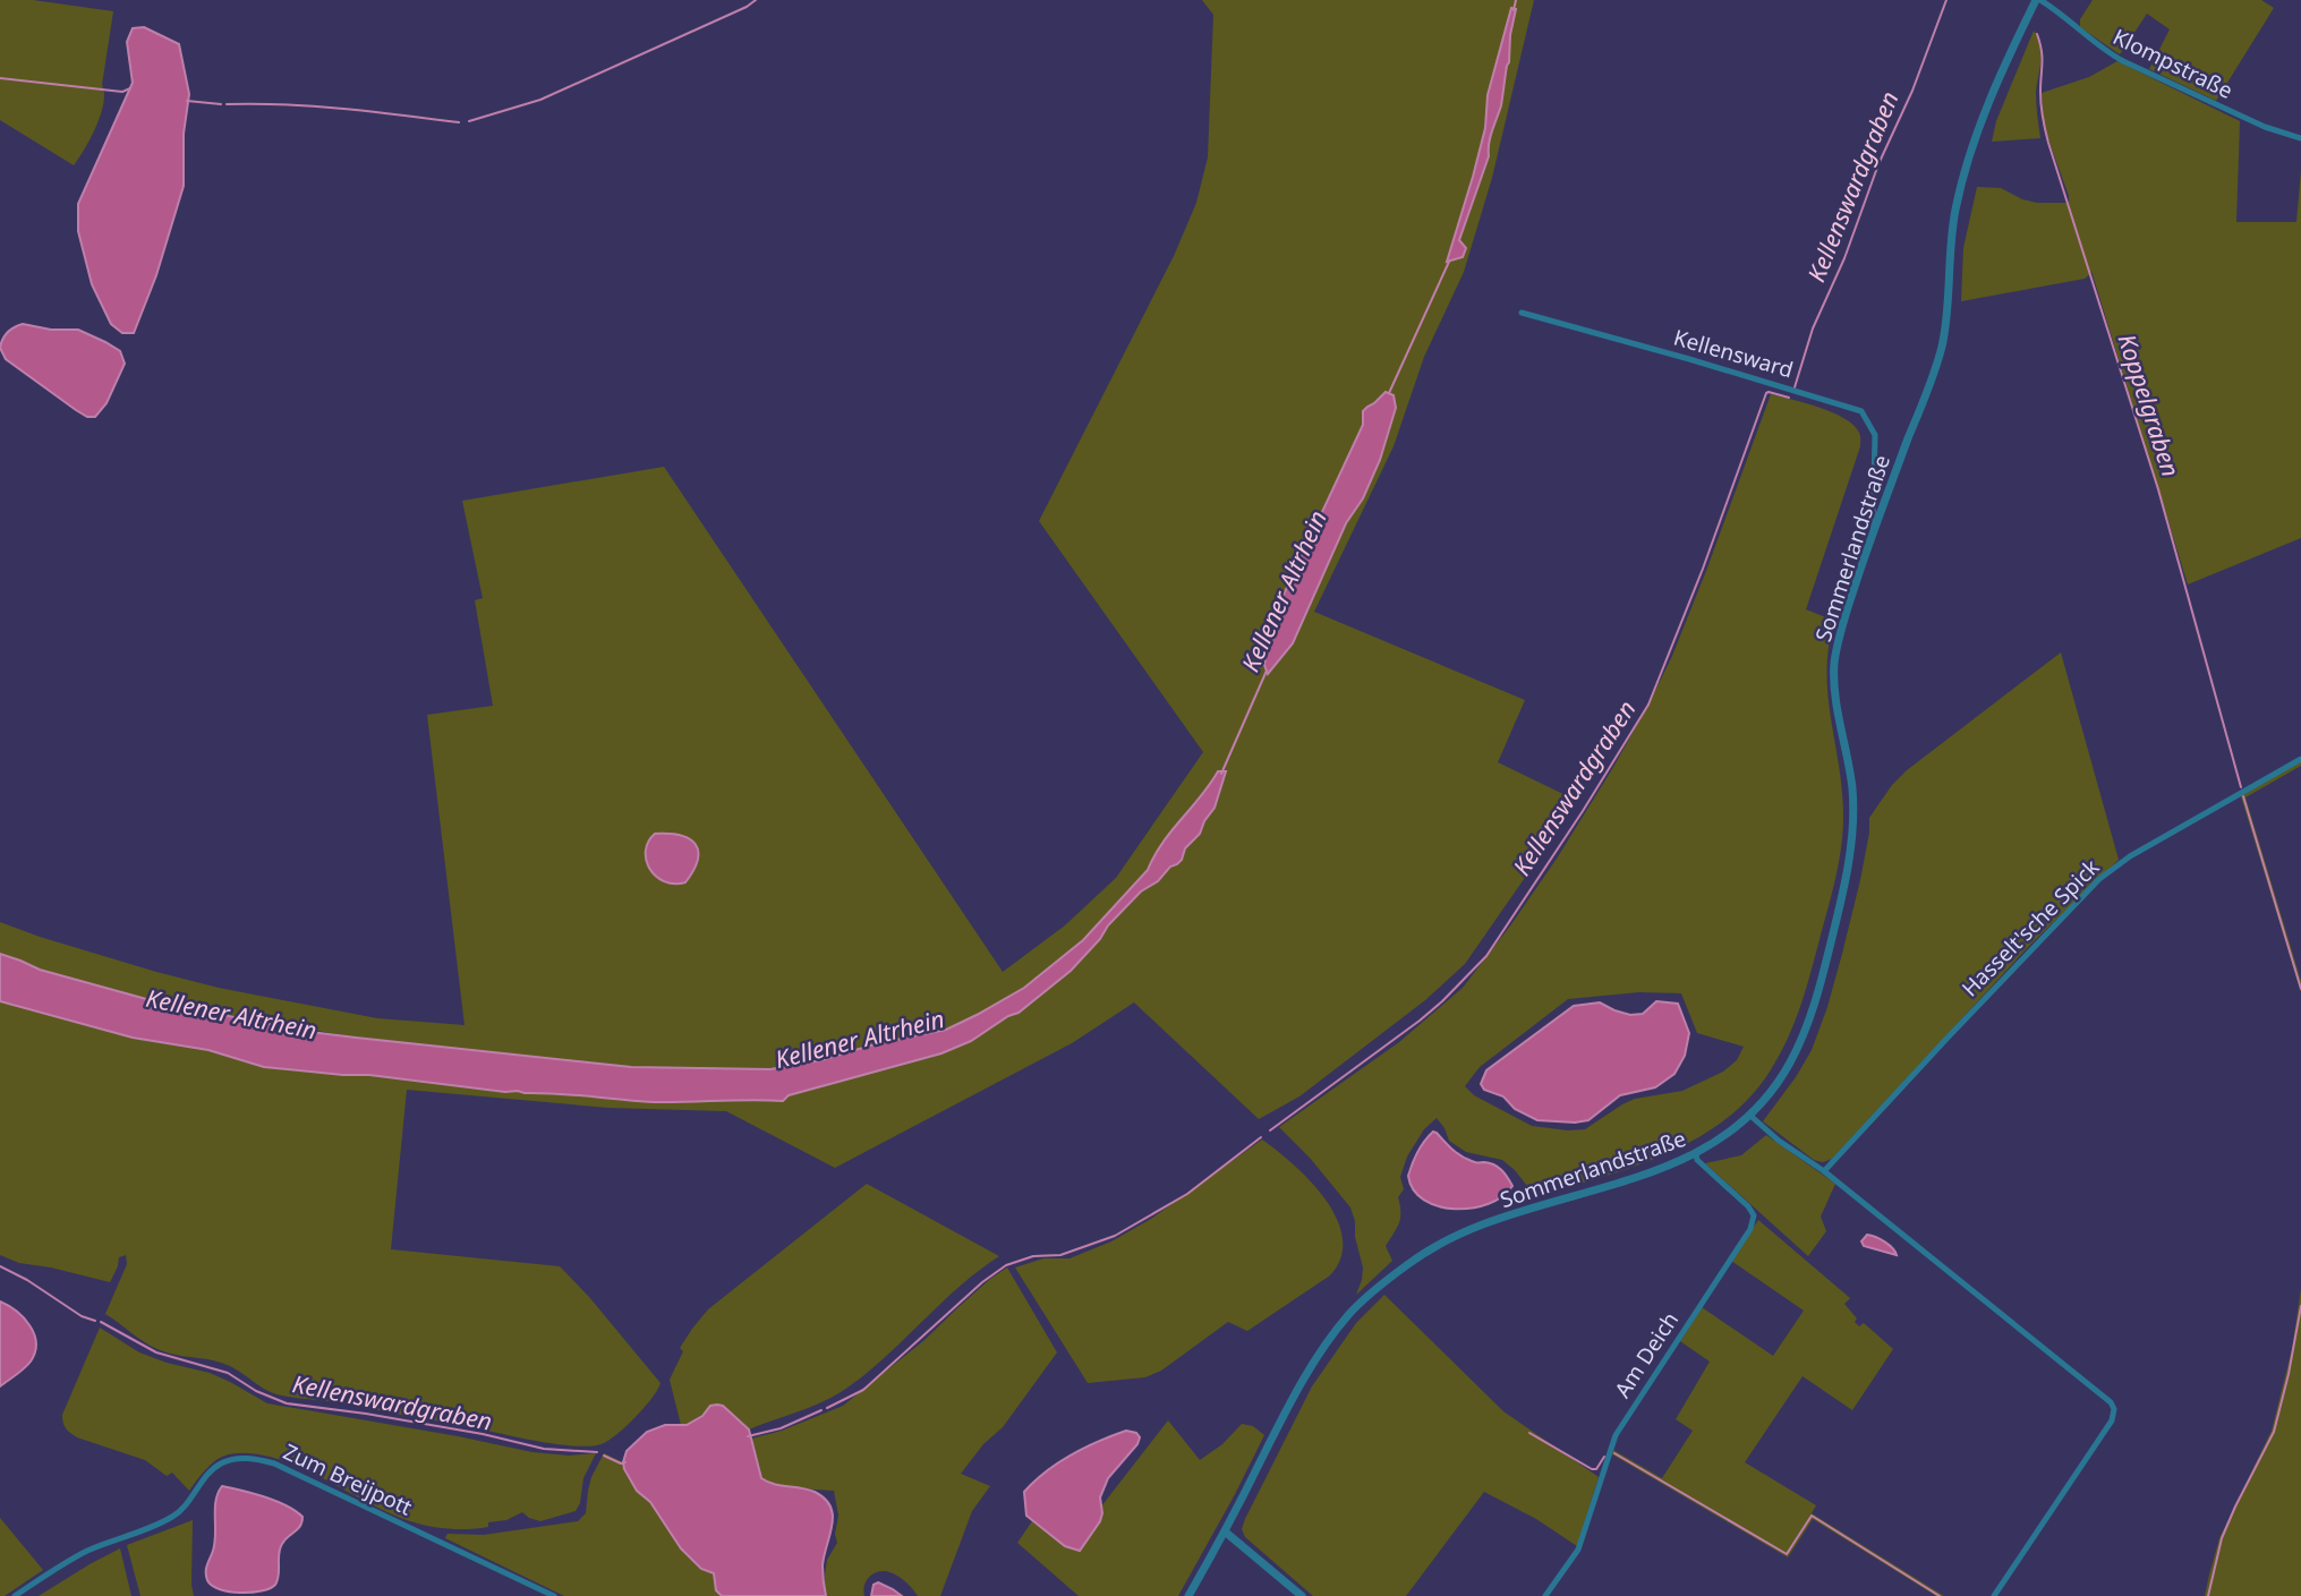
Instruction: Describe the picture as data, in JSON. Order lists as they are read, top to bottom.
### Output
{
  "streets": {
    "street": [
      "Klompstraße",
      "Kellensward",
      "Sommerlandstraße",
      "Hasselt'sche Spick",
      "Am Deich",
      "Zum Breijpott"
    ]
  },
  "crossings": [
    ["Klompstraße", "Sommerlandstraße"],
    ["Kellensward", "Sommerlandstraße"],
    ["Sommerlandstraße", "Am Deich"]
  ],
  "water": ["Kellenswardgraben", "Koppelgraben", "Kellener Altrhein"]
}
